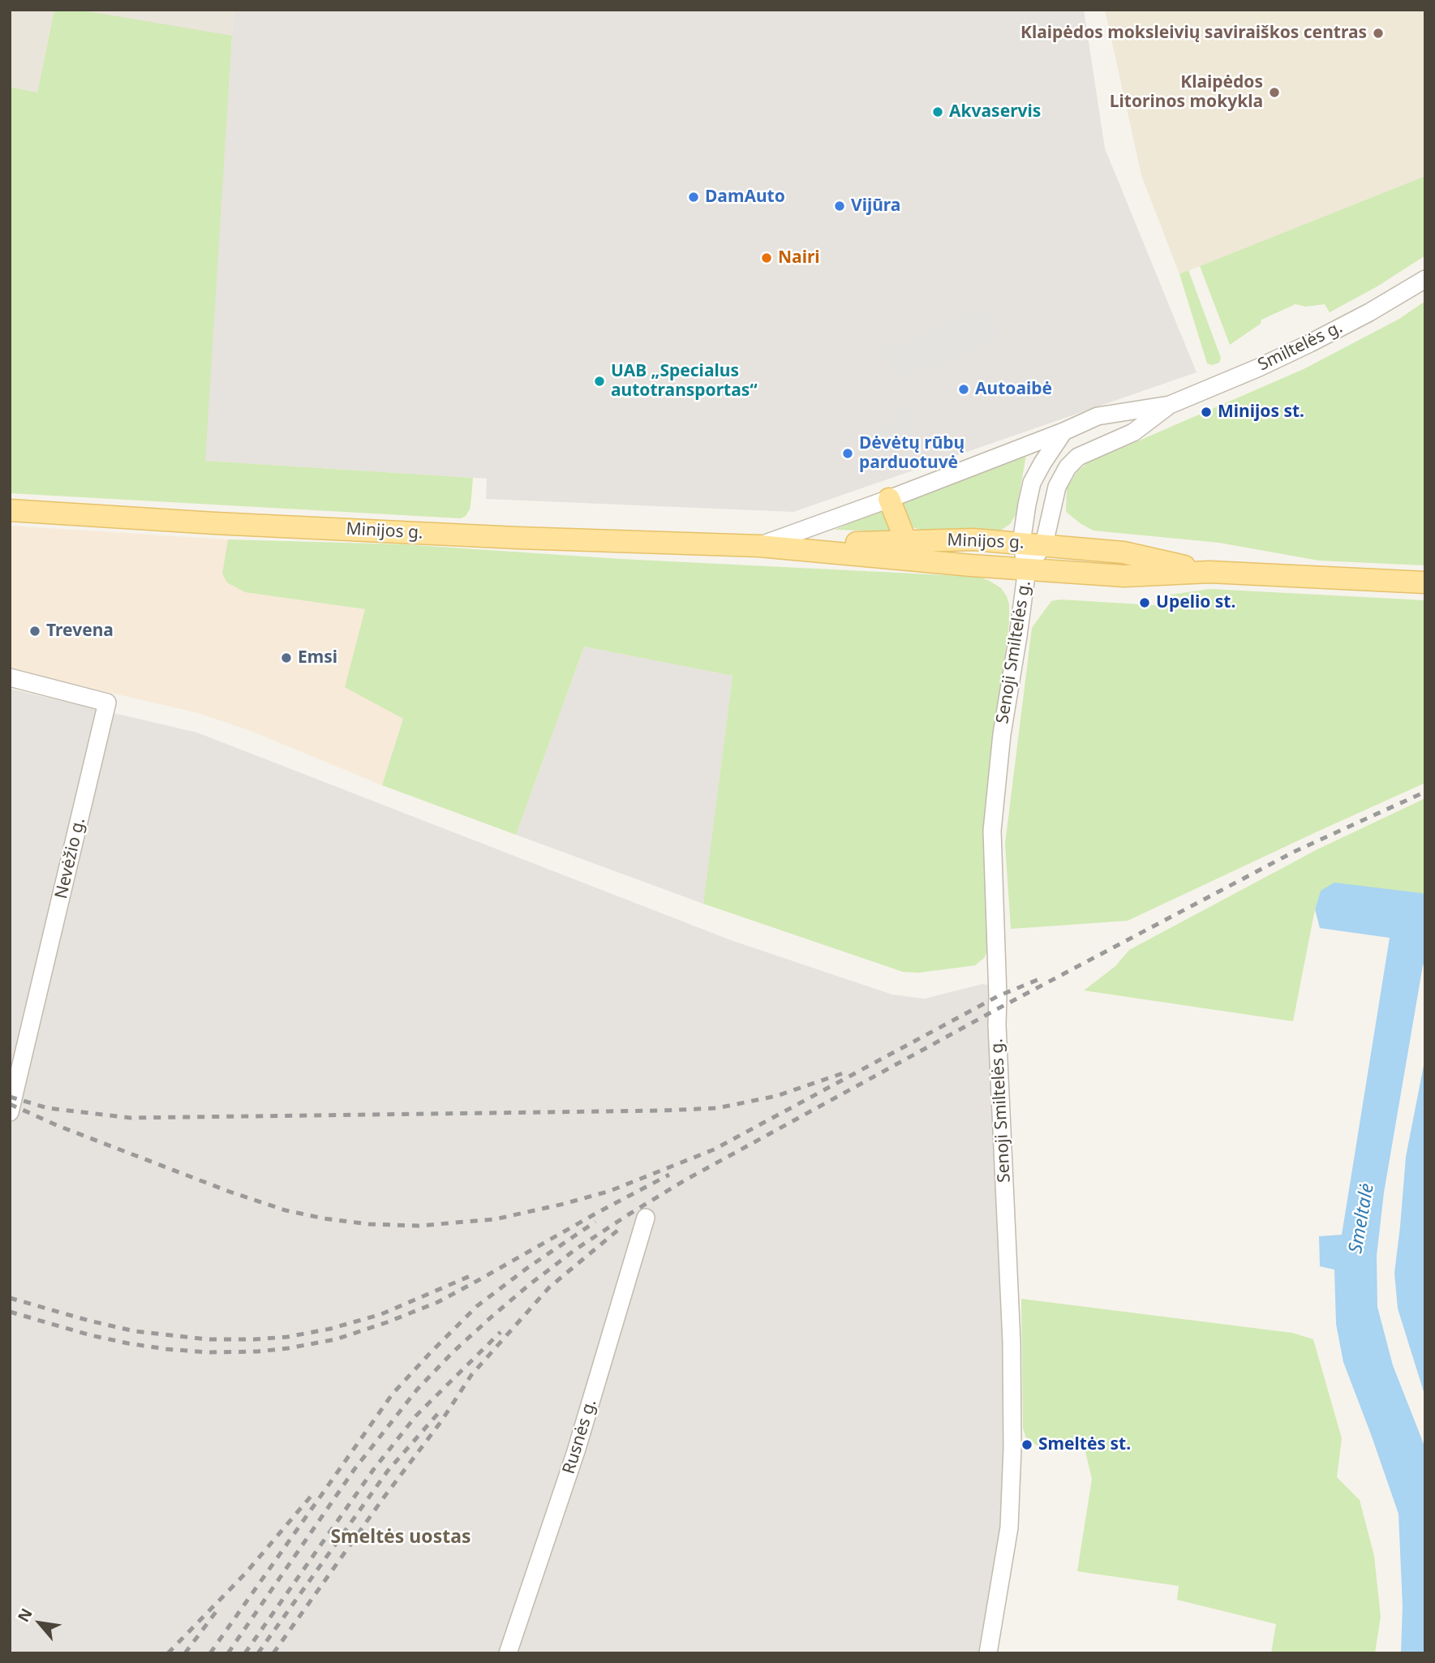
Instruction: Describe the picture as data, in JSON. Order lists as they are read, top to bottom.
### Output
{
  "streets": {
    "main road": ["Minijos g."],
    "street": [
      "Smiltelės g.",
      "Senoji Smiltelės g.",
      "Nevėžio g.",
      "Rusnės g."
    ]
  },
  "crossings": [
    ["Minijos g.", "Senoji Smiltelės g."]
  ],
  "districts": ["Smeltės uostas"],
  "water": ["Smeltalė"],
  "places": [
    "Klaipėdos moksleivių saviraiškos centras",
    "Klaipėdos Litorinos mokykla",
    "Akvaservis",
    "DamAuto",
    "Vijūra",
    "Nairi",
    "UAB „Specialus autotransportas“",
    "Autoaibė",
    "Minijos st.",
    "Dėvėtų rūbų parduotuvė",
    "Upelio st.",
    "Trevena",
    "Emsi",
    "Smeltės st."
  ],
  "north": "top left"
}
